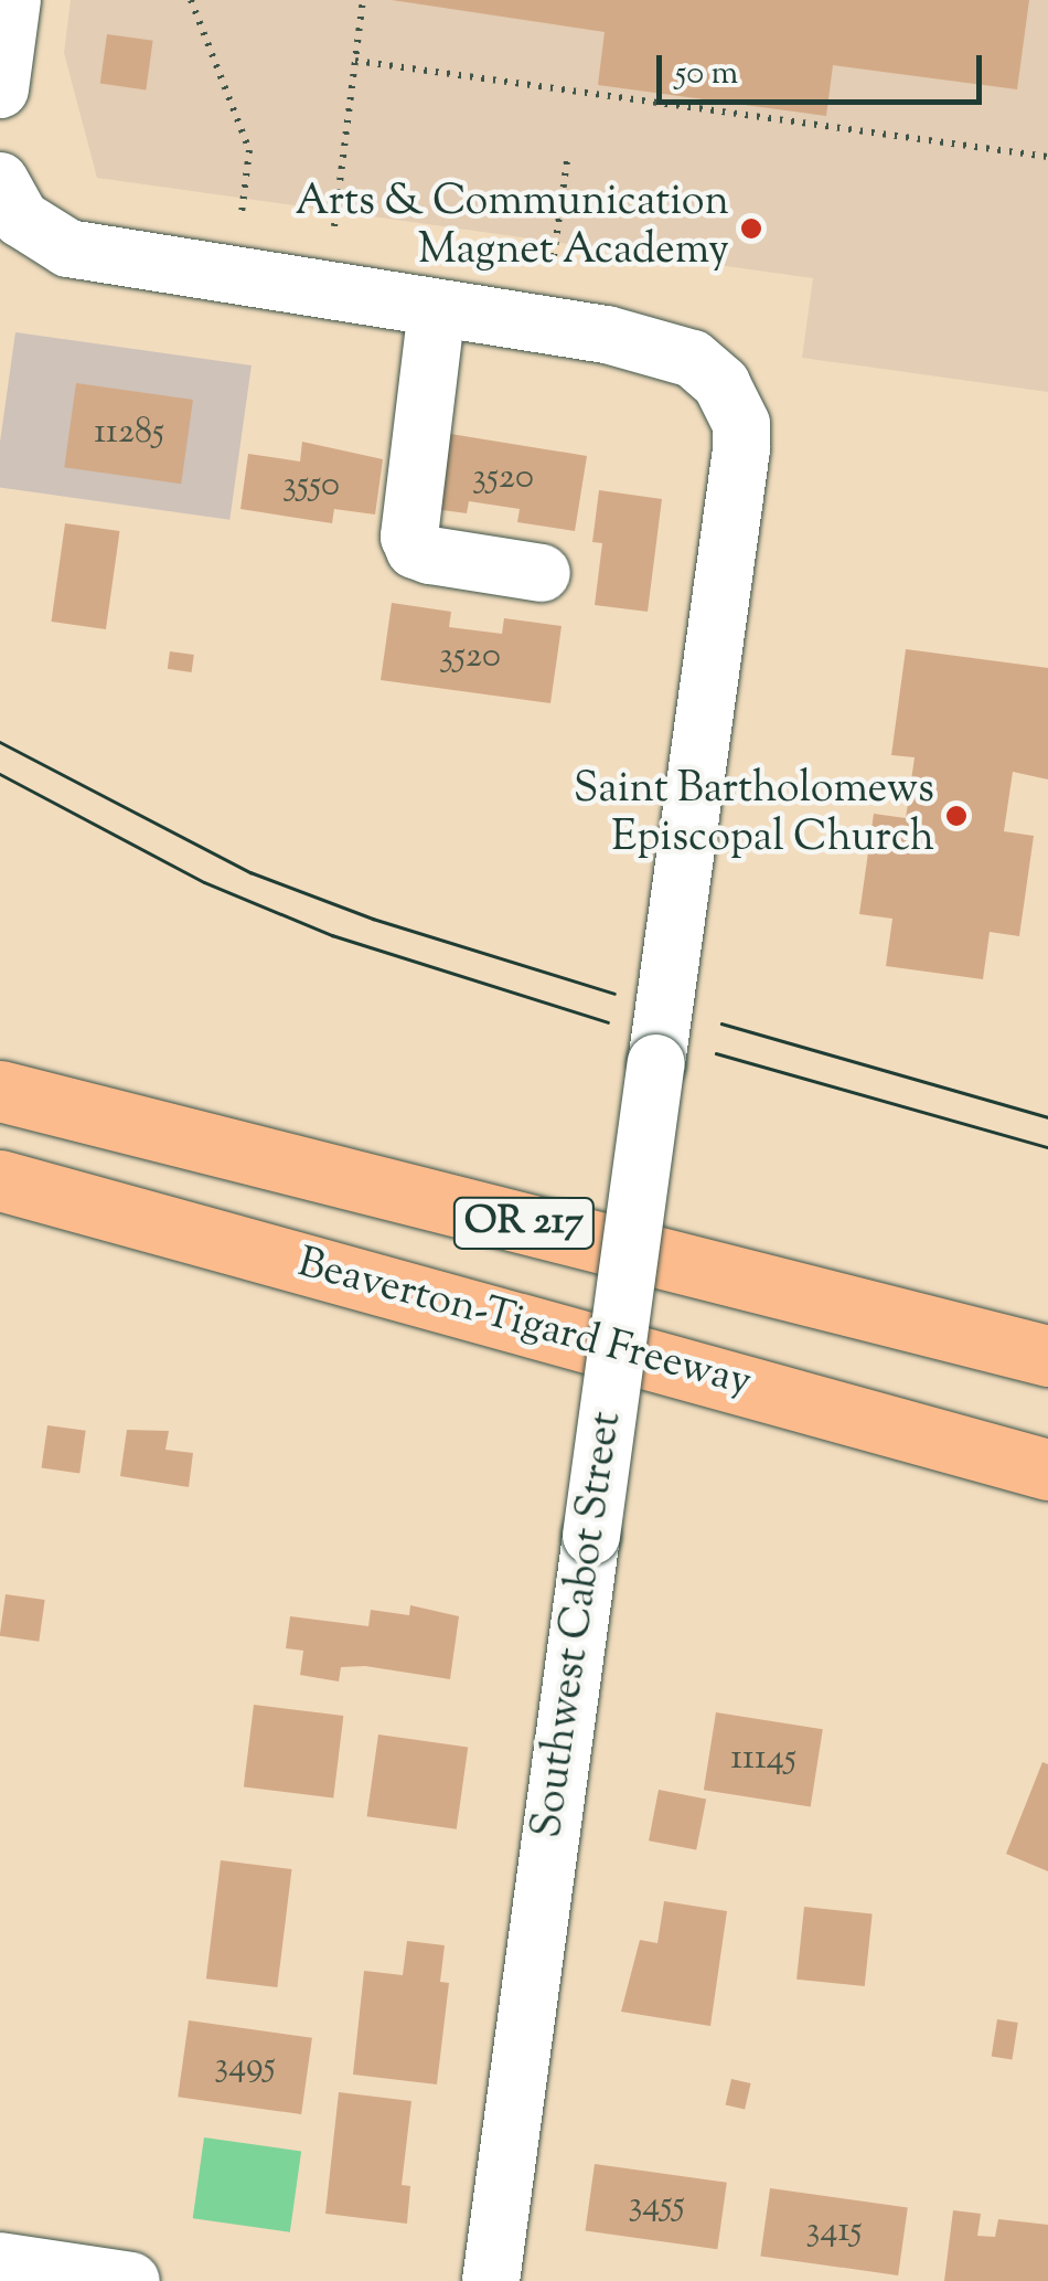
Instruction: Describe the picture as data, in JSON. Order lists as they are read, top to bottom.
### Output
{
  "streets": {
    "highway": ["OR 217", "Beaverton-Tigard Freeway"],
    "street": ["Southwest Cabot Street"]
  },
  "places": ["Arts & Communication Magnet Academy", "Saint Bartholomews Episcopal Church"],
  "house_numbers": [
    "11285",
    "3520",
    "3550",
    "3520",
    "11145",
    "3495",
    "3455",
    "3415"
  ],
  "scale_bar": "50 m"
}
